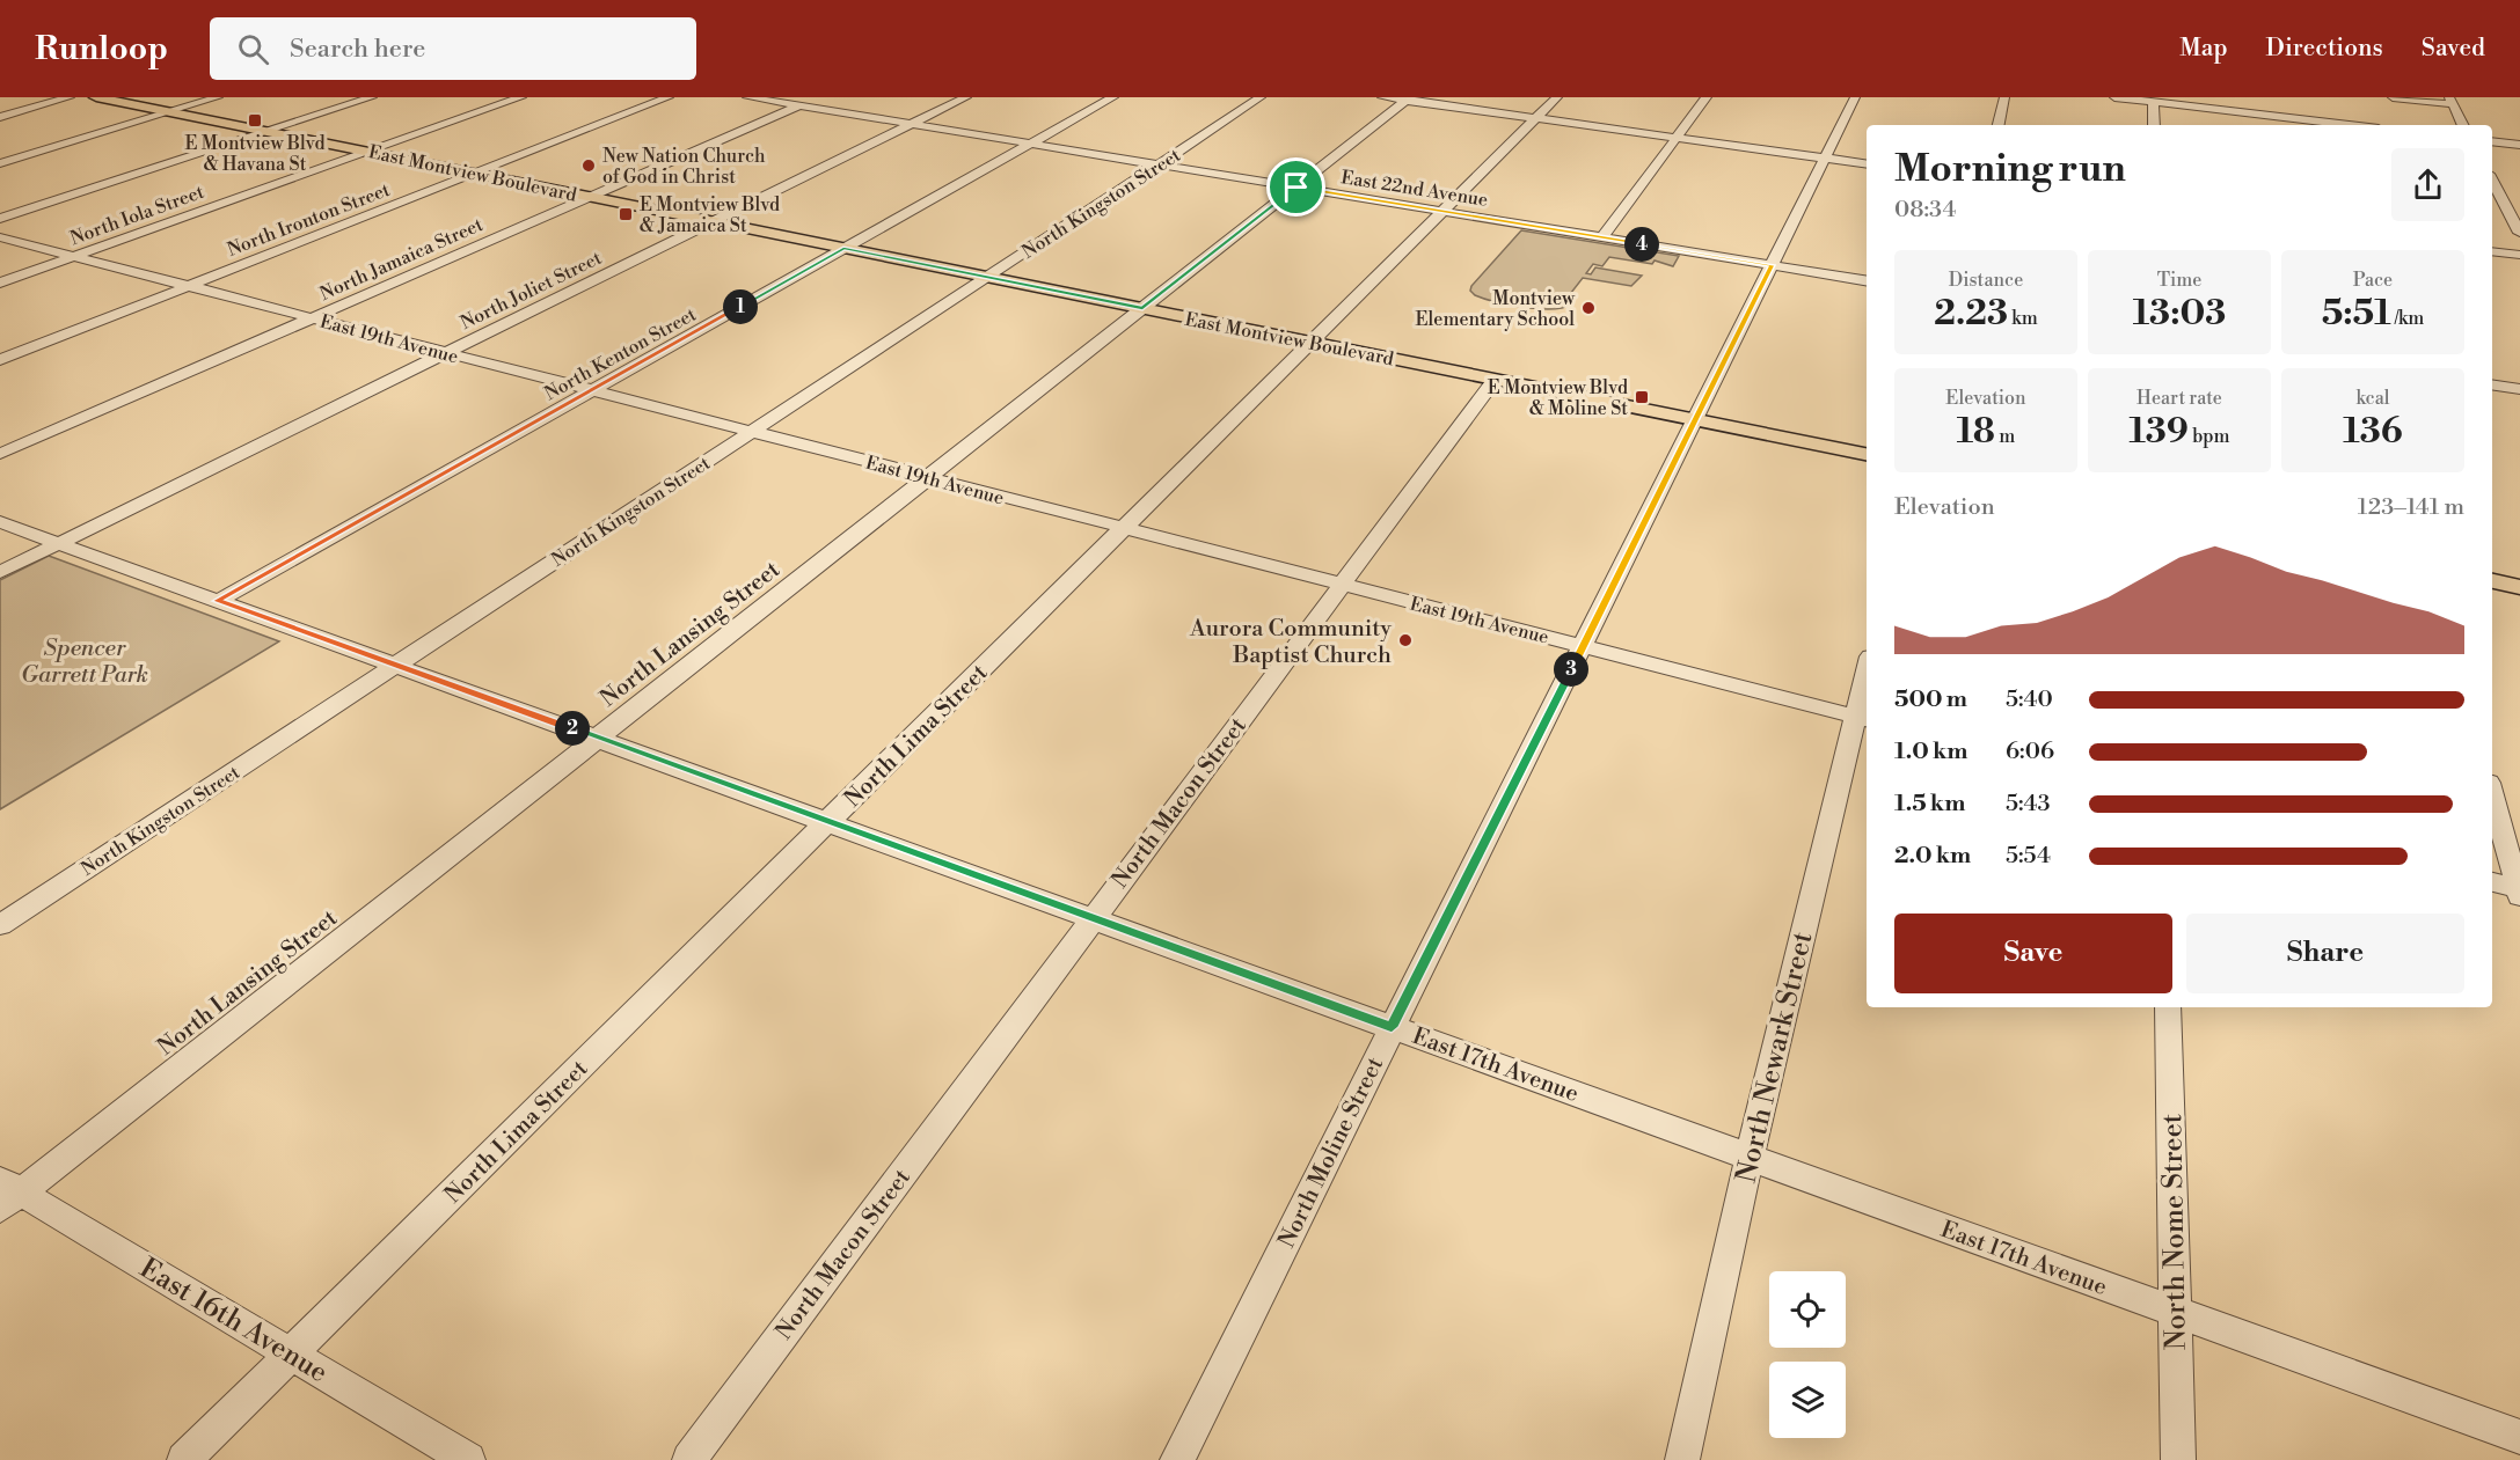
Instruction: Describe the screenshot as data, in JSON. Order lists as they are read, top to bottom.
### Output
{
  "streets": {
    "main road": ["East Montview Boulevard"],
    "street": [
      "East 22nd Avenue",
      "North Kingston Street",
      "North Iola Street",
      "North Ironton Street",
      "North Jamaica Street",
      "North Joliet Street",
      "East 19th Avenue",
      "North Kenton Street",
      "North Lansing Street",
      "North Lima Street",
      "North Macon Street",
      "North Newark Street",
      "East 17th Avenue",
      "North Moline Street",
      "North Nome Street",
      "East 16th Avenue"
    ]
  },
  "crossings": [
    ["East Montview Boulevard", "North Kingston Street"],
    ["East Montview Boulevard", "North Iola Street"],
    ["East Montview Boulevard", "North Ironton Street"],
    ["East Montview Boulevard", "North Jamaica Street"],
    ["East Montview Boulevard", "North Joliet Street"],
    ["East Montview Boulevard", "North Kenton Street"],
    ["East Montview Boulevard", "North Lansing Street"],
    ["East Montview Boulevard", "North Lima Street"],
    ["East Montview Boulevard", "North Macon Street"],
    ["East Montview Boulevard", "North Moline Street"],
    ["East 22nd Avenue", "North Kingston Street"],
    ["East 22nd Avenue", "North Jamaica Street"],
    ["East 22nd Avenue", "North Joliet Street"],
    ["East 22nd Avenue", "North Kenton Street"],
    ["East 22nd Avenue", "North Lansing Street"],
    ["East 22nd Avenue", "North Lima Street"],
    ["East 22nd Avenue", "North Moline Street"],
    ["North Kingston Street", "East 19th Avenue"],
    ["North Kingston Street", "East 17th Avenue"],
    ["North Iola Street", "East 19th Avenue"],
    ["North Ironton Street", "East 19th Avenue"],
    ["North Jamaica Street", "East 19th Avenue"],
    ["North Joliet Street", "East 19th Avenue"],
    ["North Joliet Street", "East 17th Avenue"],
    ["East 19th Avenue", "North Kenton Street"],
    ["East 19th Avenue", "North Lansing Street"],
    ["East 19th Avenue", "North Lima Street"],
    ["East 19th Avenue", "North Macon Street"],
    ["East 19th Avenue", "North Newark Street"],
    ["East 19th Avenue", "North Moline Street"],
    ["North Kenton Street", "East 17th Avenue"],
    ["North Lansing Street", "East 17th Avenue"],
    ["North Lansing Street", "East 16th Avenue"],
    ["North Lima Street", "East 17th Avenue"],
    ["North Lima Street", "East 16th Avenue"],
    ["North Macon Street", "East 17th Avenue"],
    ["North Newark Street", "East 17th Avenue"],
    ["East 17th Avenue", "North Moline Street"],
    ["East 17th Avenue", "North Nome Street"]
  ],
  "parks": ["Spencer Garrett Park"],
  "places": {
    "transit": ["E Montview Blvd & Havana St", "E Montview Blvd & Jamaica St", "E Montview Blvd & Moline St"],
    "other": ["New Nation Church of God in Christ", "Montview Elementary School", "Aurora Community Baptist Church"]
  },
  "page": {
    "header": "Runloop",
    "search": "Search here",
    "nav": ["Map", "Directions", "Saved"],
    "heading": ["Morning run", "08:34"],
    "pins": [
      "4",
      "1",
      "3",
      "2"
    ],
    "stats": [
      ["Distance", "2.23 km"],
      ["Time", "13:03"],
      ["Pace", "5:51 /km"],
      ["Elevation", "18 m"],
      ["Heart rate", "139 bpm"],
      ["kcal", "136"]
    ],
    "chart": ["Elevation", "123–141 m"],
    "list": [
      {
        "name": "500 m",
        "note": "5:40"
      },
      {
        "name": "1.0 km",
        "note": "6:06"
      },
      {
        "name": "1.5 km",
        "note": "5:43"
      },
      {
        "name": "2.0 km",
        "note": "5:54"
      }
    ],
    "buttons": ["Save", "Share"]
  }
}
